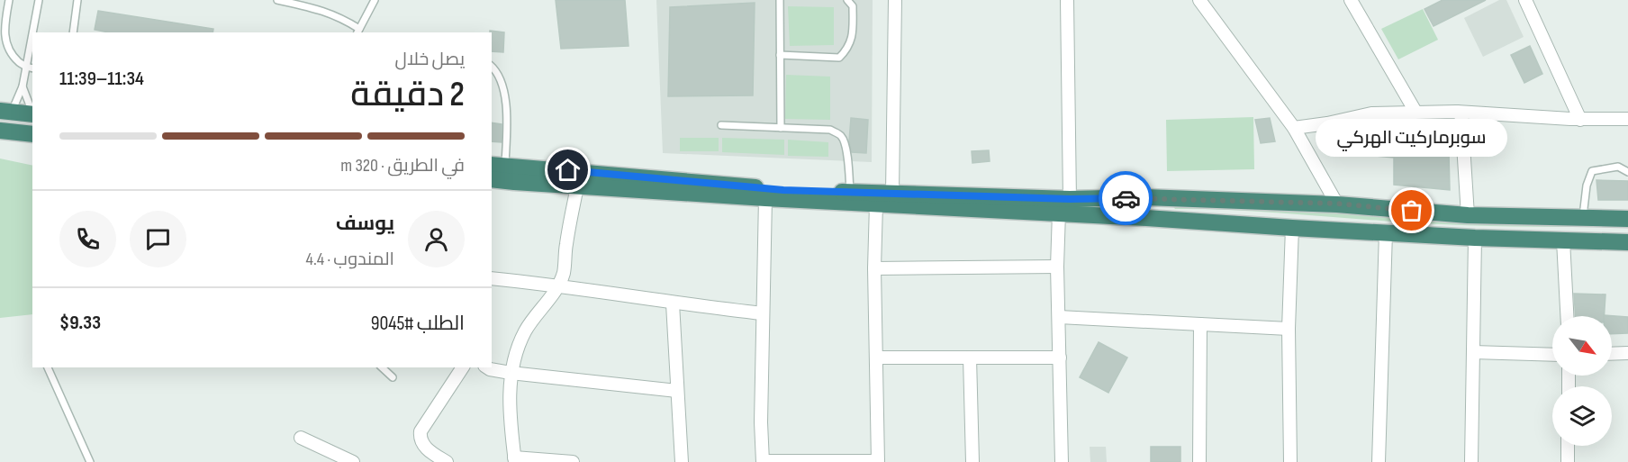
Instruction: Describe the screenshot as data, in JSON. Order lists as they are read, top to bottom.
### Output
{
  "places": ["سوبرماركيت الهركي"],
  "north": "bottom right",
  "page": {
    "heading": ["2 دقيقة", "يصل خلال", "11:34–11:39"],
    "panel": [
      "يوسف",
      "المندوب · 4.4",
      "الطلب #9045",
      "$9.33"
    ],
    "bubble": "سوبرماركيت الهركي",
    "bar": "في الطريق · 320 m"
  }
}
